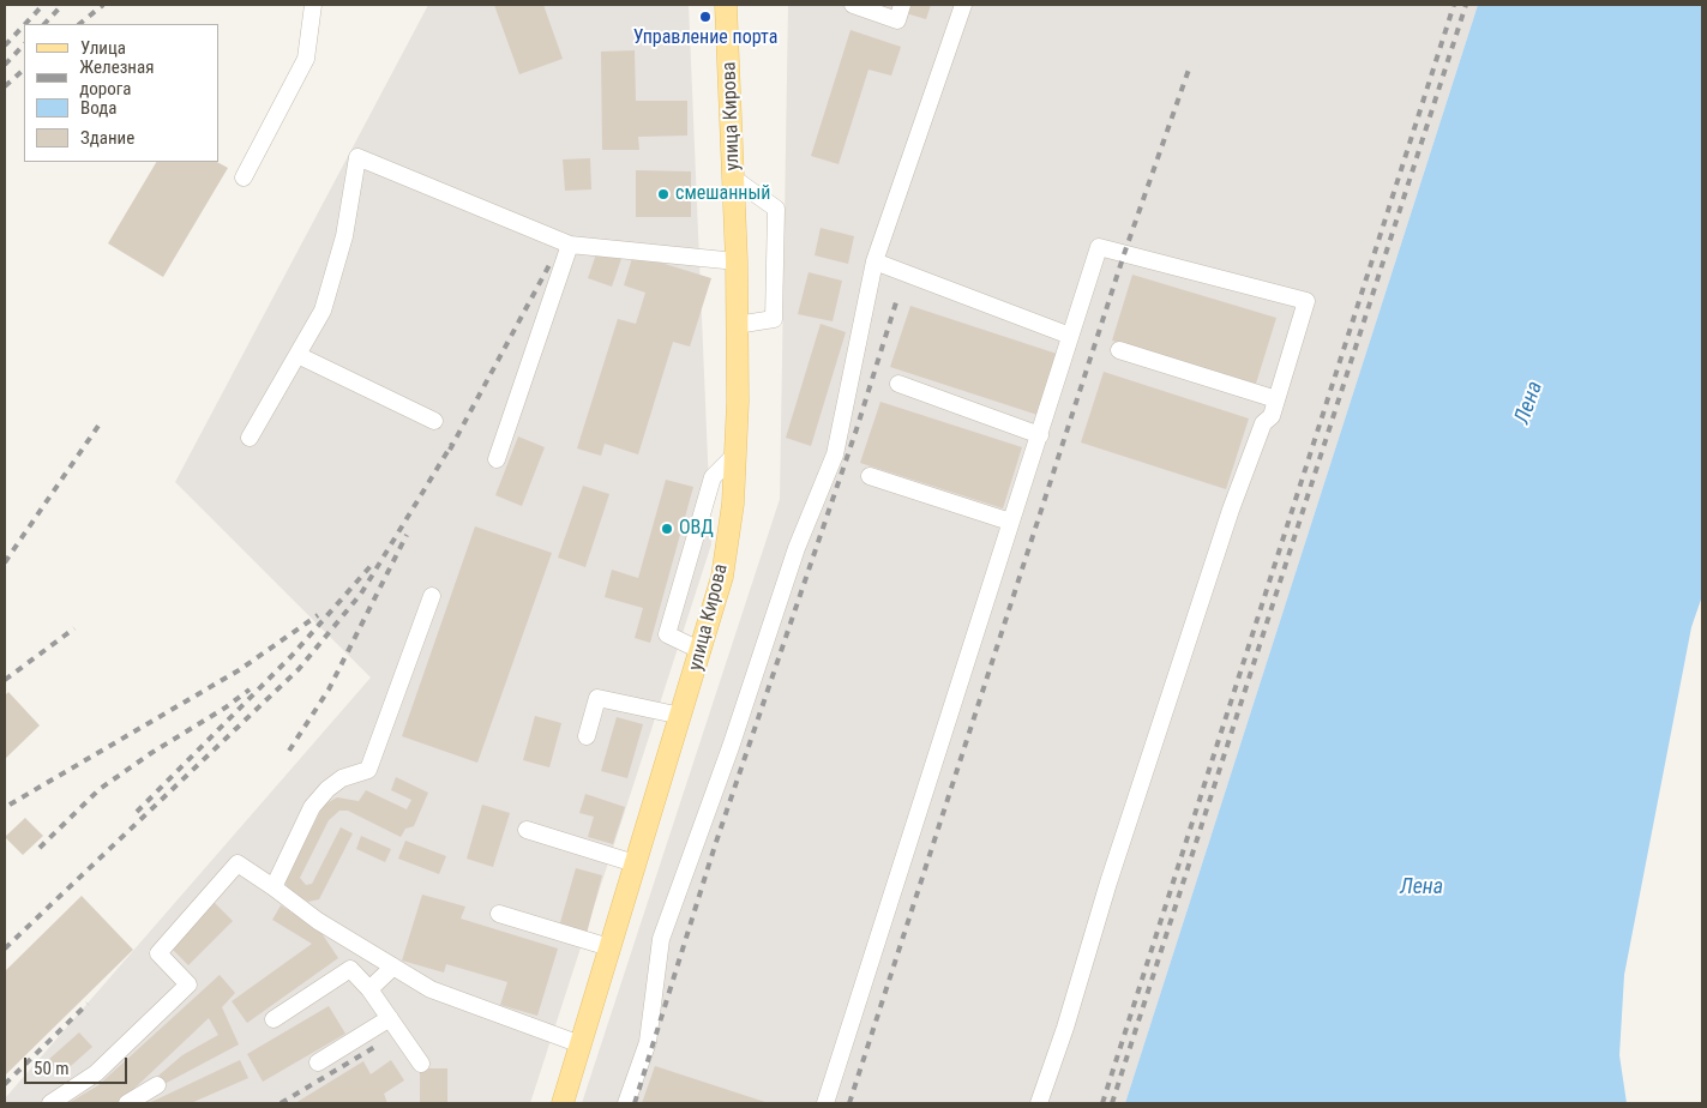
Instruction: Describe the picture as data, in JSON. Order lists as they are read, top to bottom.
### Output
{
  "streets": {
    "main road": ["улица Кирова"]
  },
  "water": ["Лена"],
  "places": ["Управление порта", "смешанный", "ОВД"],
  "legend": [
    "Улица",
    "Железная дорога",
    "Вода",
    "Здание"
  ],
  "scale_bar": "50 m"
}
